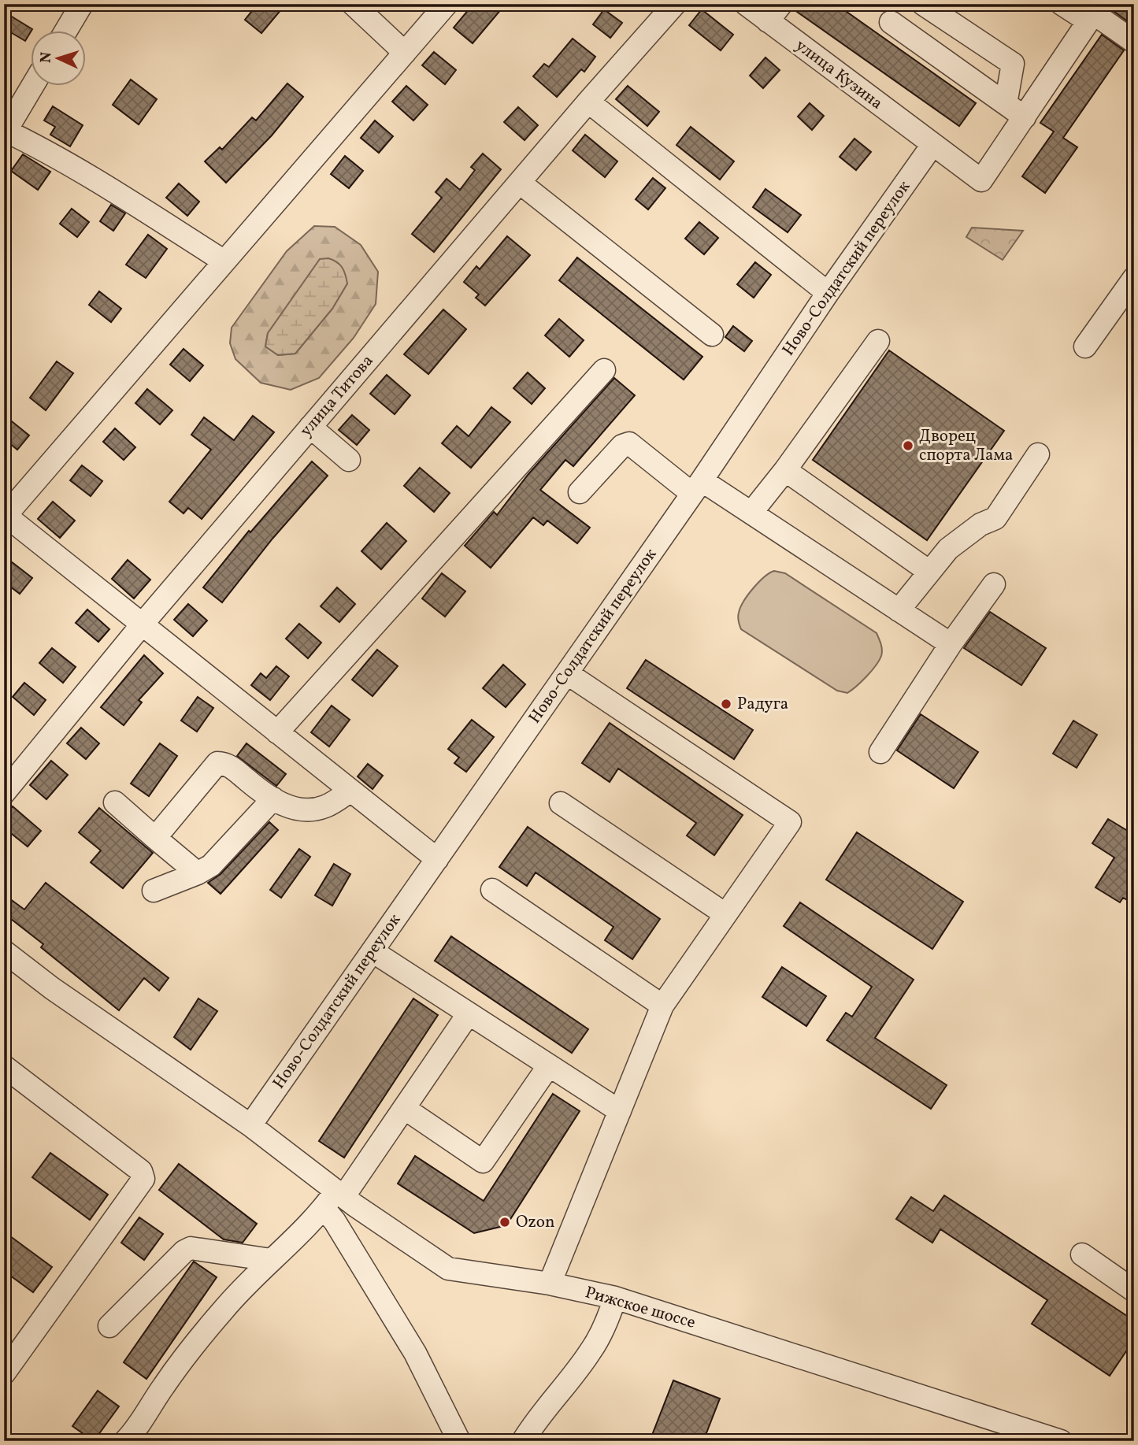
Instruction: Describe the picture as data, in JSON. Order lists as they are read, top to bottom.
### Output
{
  "streets": {
    "street": [
      "улица Кузина",
      "Ново-Солдатский переулок",
      "улица Титова",
      "Рижское шоссе"
    ]
  },
  "crossings": [
    ["улица Кузина", "Ново-Солдатский переулок"],
    ["Ново-Солдатский переулок", "Рижское шоссе"]
  ],
  "places": ["Дворец спорта Лама", "Радуга", "Ozon"],
  "north": "left"
}
